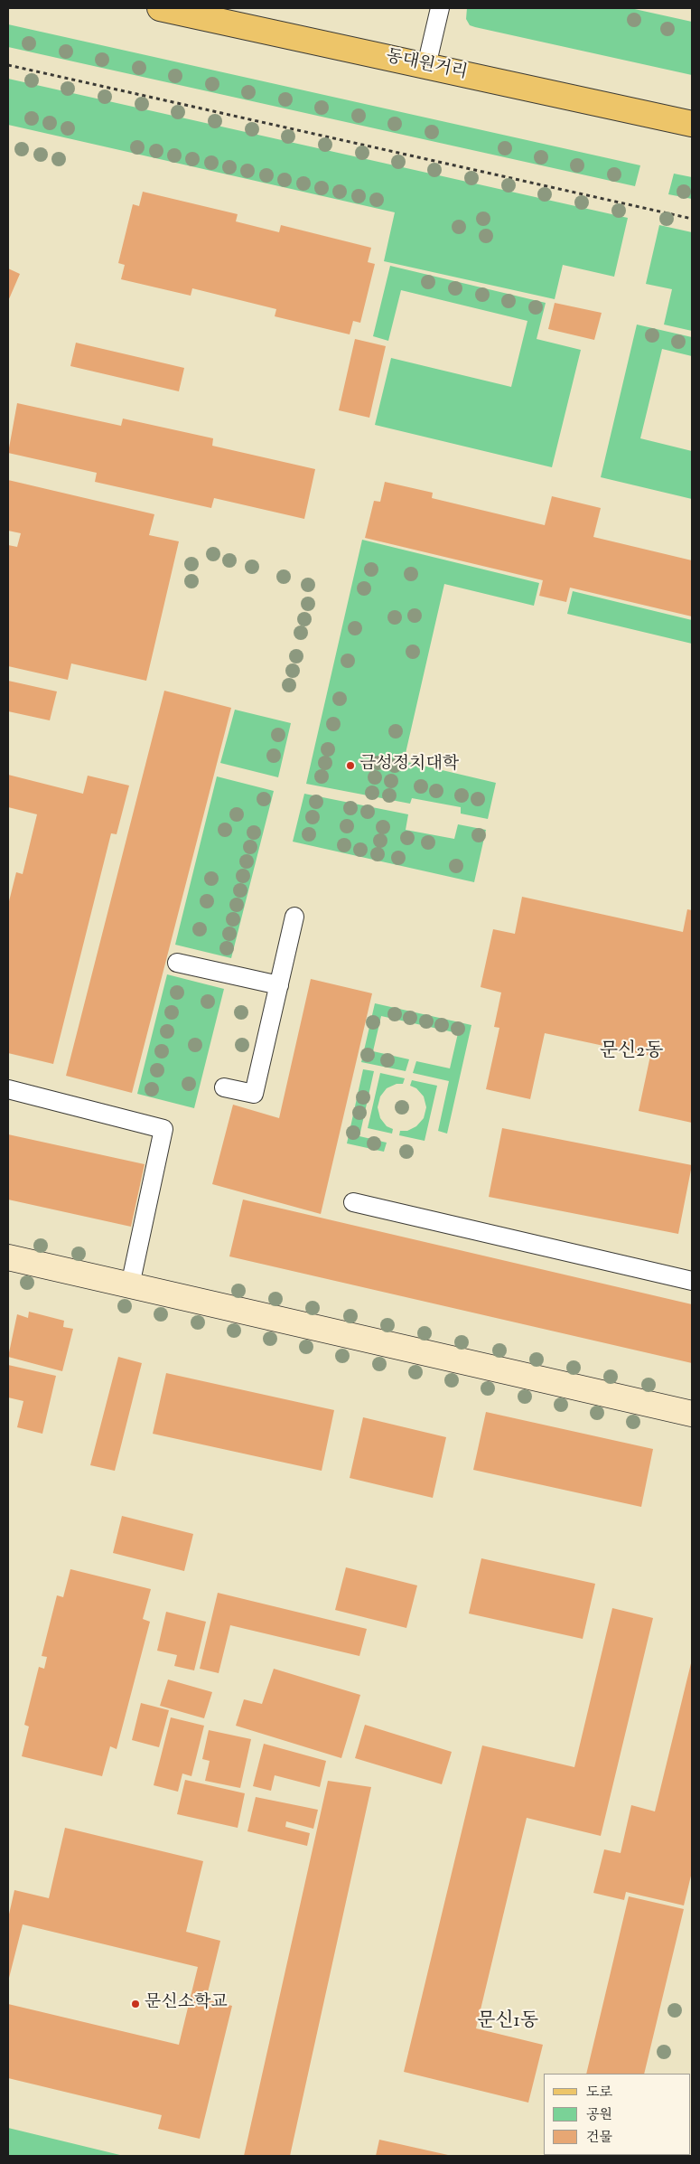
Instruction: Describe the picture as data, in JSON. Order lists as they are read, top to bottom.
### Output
{
  "streets": {
    "main road": ["동대원거리"]
  },
  "districts": ["문신2동", "문신1동"],
  "places": ["금성정치대학", "문신소학교"],
  "legend": ["도로", "공원", "건물"]
}
